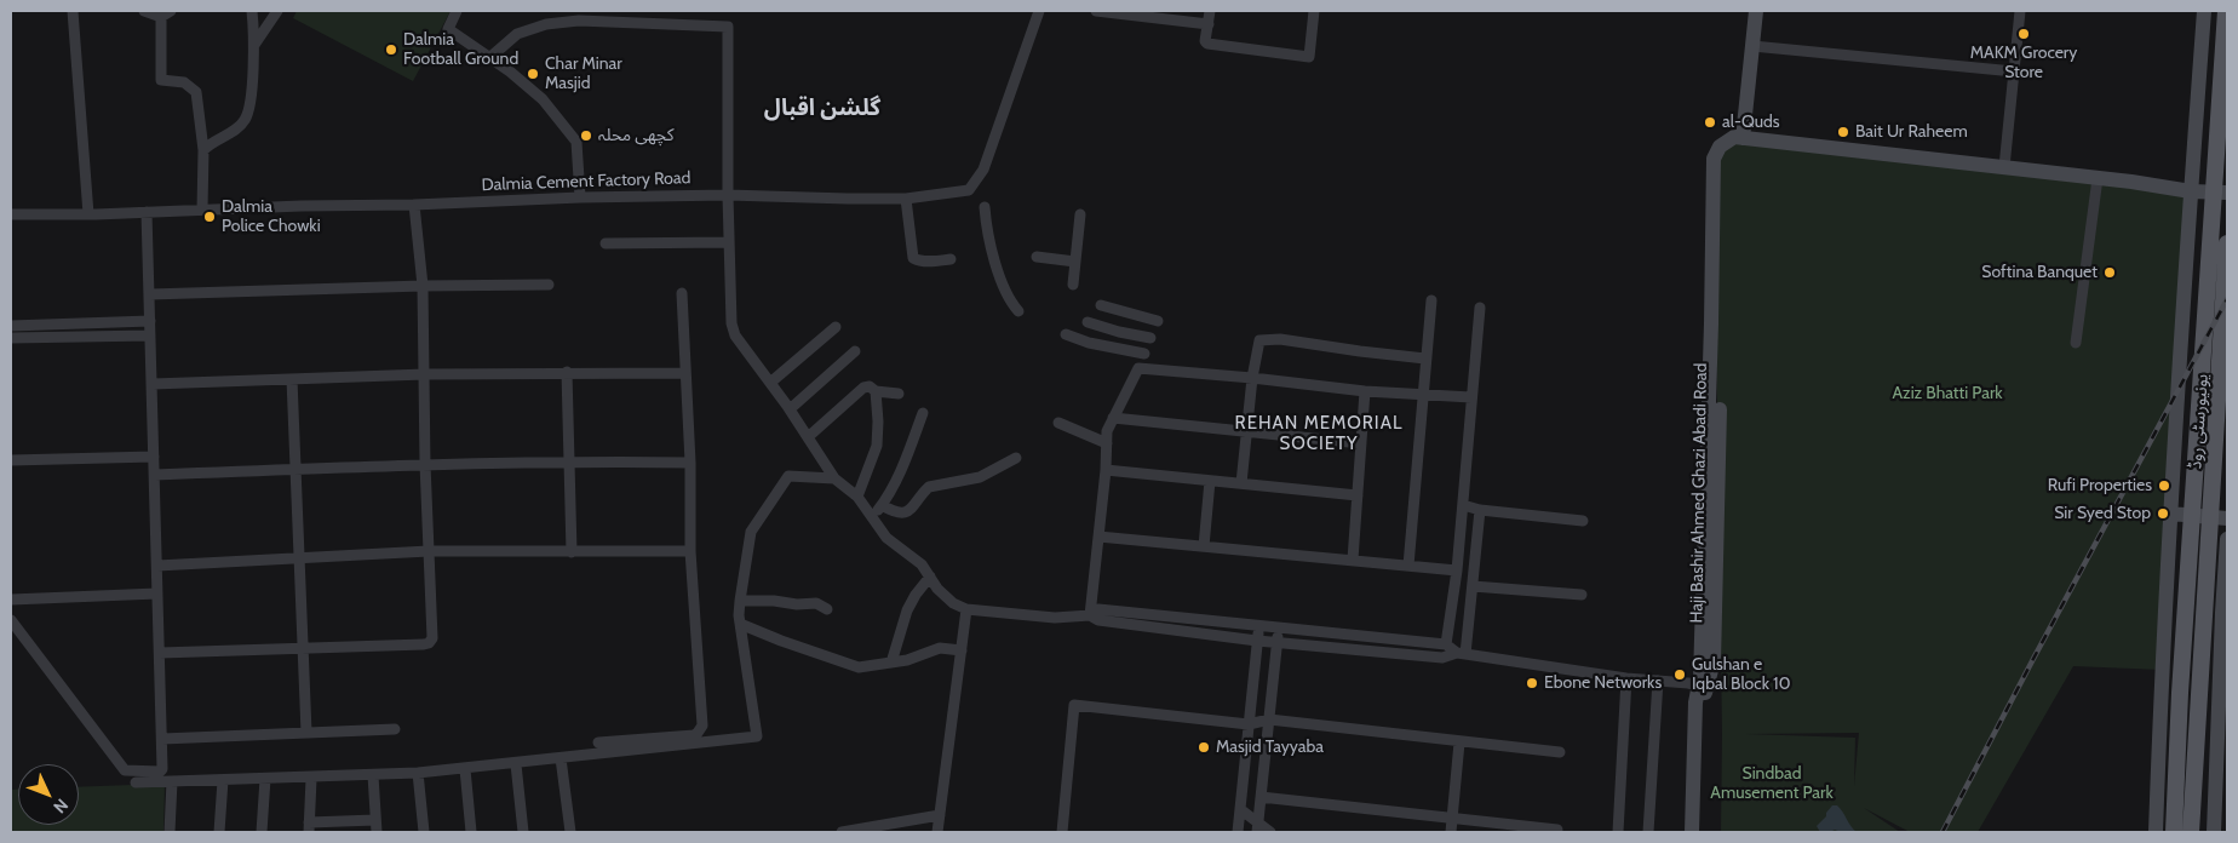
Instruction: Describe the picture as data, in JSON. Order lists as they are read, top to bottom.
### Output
{
  "streets": {
    "main road": ["یونیورسٹی روڈ"],
    "street": ["Dalmia Cement Factory Road", "Haji Bashir Ahmed Ghazi Abadi Road"]
  },
  "districts": ["گلشن اقبال", "REHAN MEMORIAL SOCIETY"],
  "parks": ["Aziz Bhatti Park", "Sindbad Amusement Park"],
  "places": [
    "MAKM Grocery Store",
    "Dalmia Football Ground",
    "Char Minar Masjid",
    "al-Quds",
    "Bait Ur Raheem",
    "کچھی محلہ",
    "Dalmia Police Chowki",
    "Softina Banquet",
    "Rufi Properties",
    "Sir Syed Stop",
    "Gulshan e Iqbal Block 10",
    "Ebone Networks",
    "Masjid Tayyaba"
  ],
  "north": "bottom right"
}
